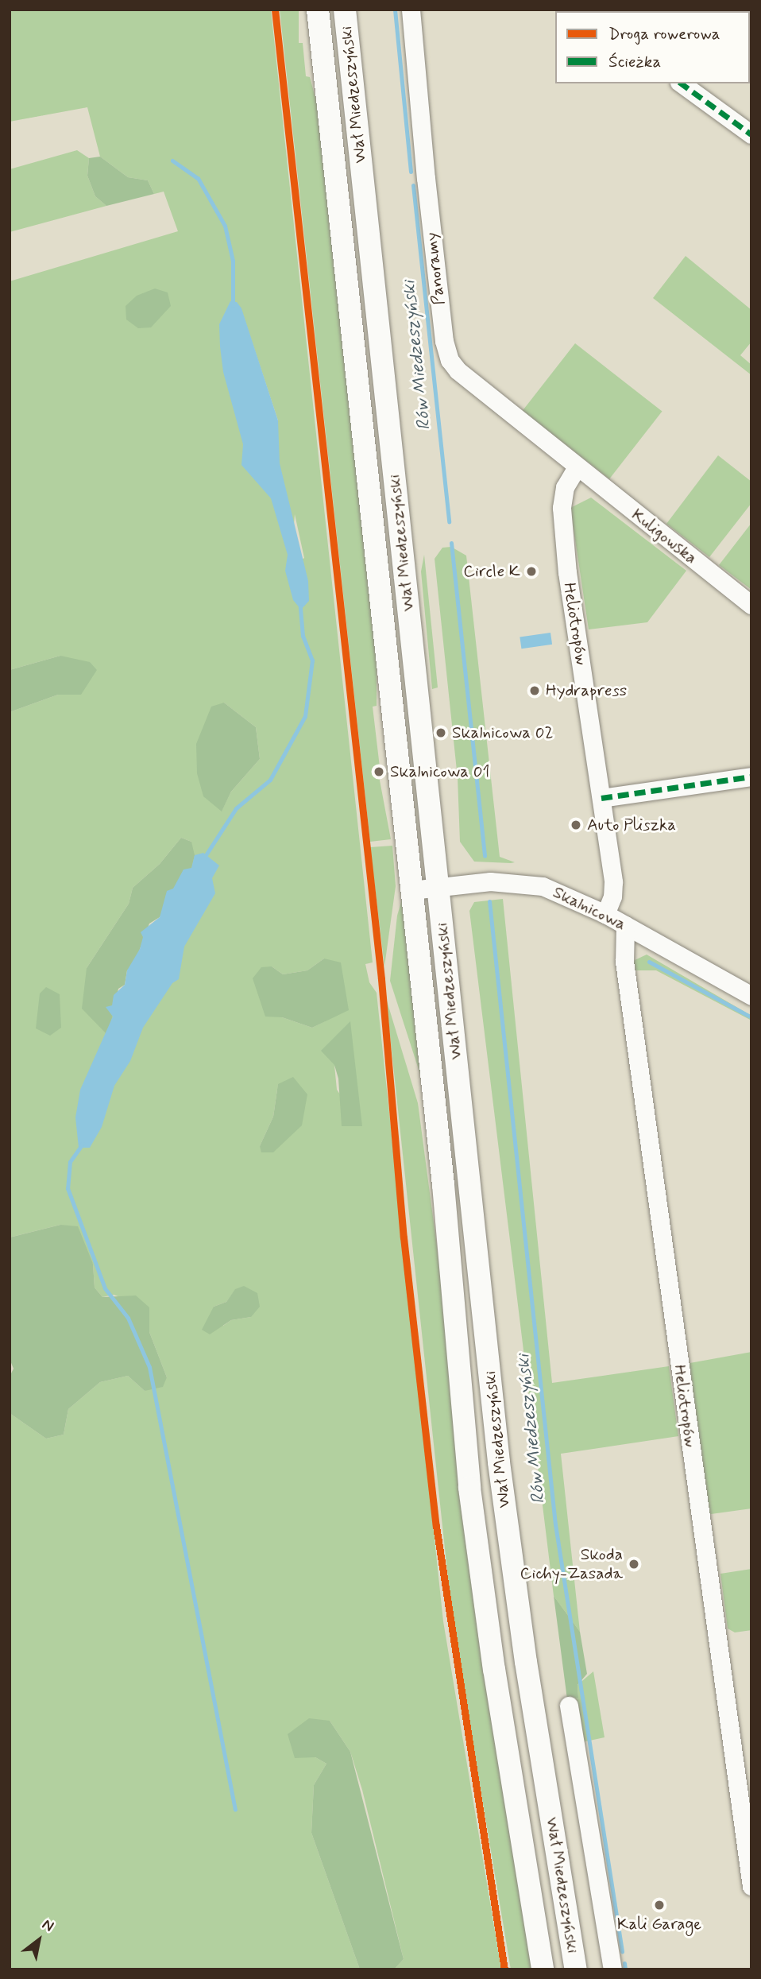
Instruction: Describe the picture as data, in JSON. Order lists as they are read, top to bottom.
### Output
{
  "streets": {
    "main road": ["Wał Miedzeszyński"],
    "street": [
      "Panoramy",
      "Kuligowska",
      "Heliotropów",
      "Skalnicowa"
    ]
  },
  "crossings": [
    ["Wał Miedzeszyński", "Skalnicowa"],
    ["Panoramy", "Kuligowska"],
    ["Panoramy", "Heliotropów"],
    ["Kuligowska", "Heliotropów"],
    ["Heliotropów", "Skalnicowa"]
  ],
  "water": ["Rów Miedzeszyński"],
  "places": [
    "Circle K",
    "Hydrapress",
    "Skalnicowa 02",
    "Skalnicowa 01",
    "Auto Pliszka",
    "Skoda Cichy-Zasada",
    "Kali Garage"
  ],
  "legend": ["Droga rowerowa", "Ścieżka"],
  "north": "top right"
}
